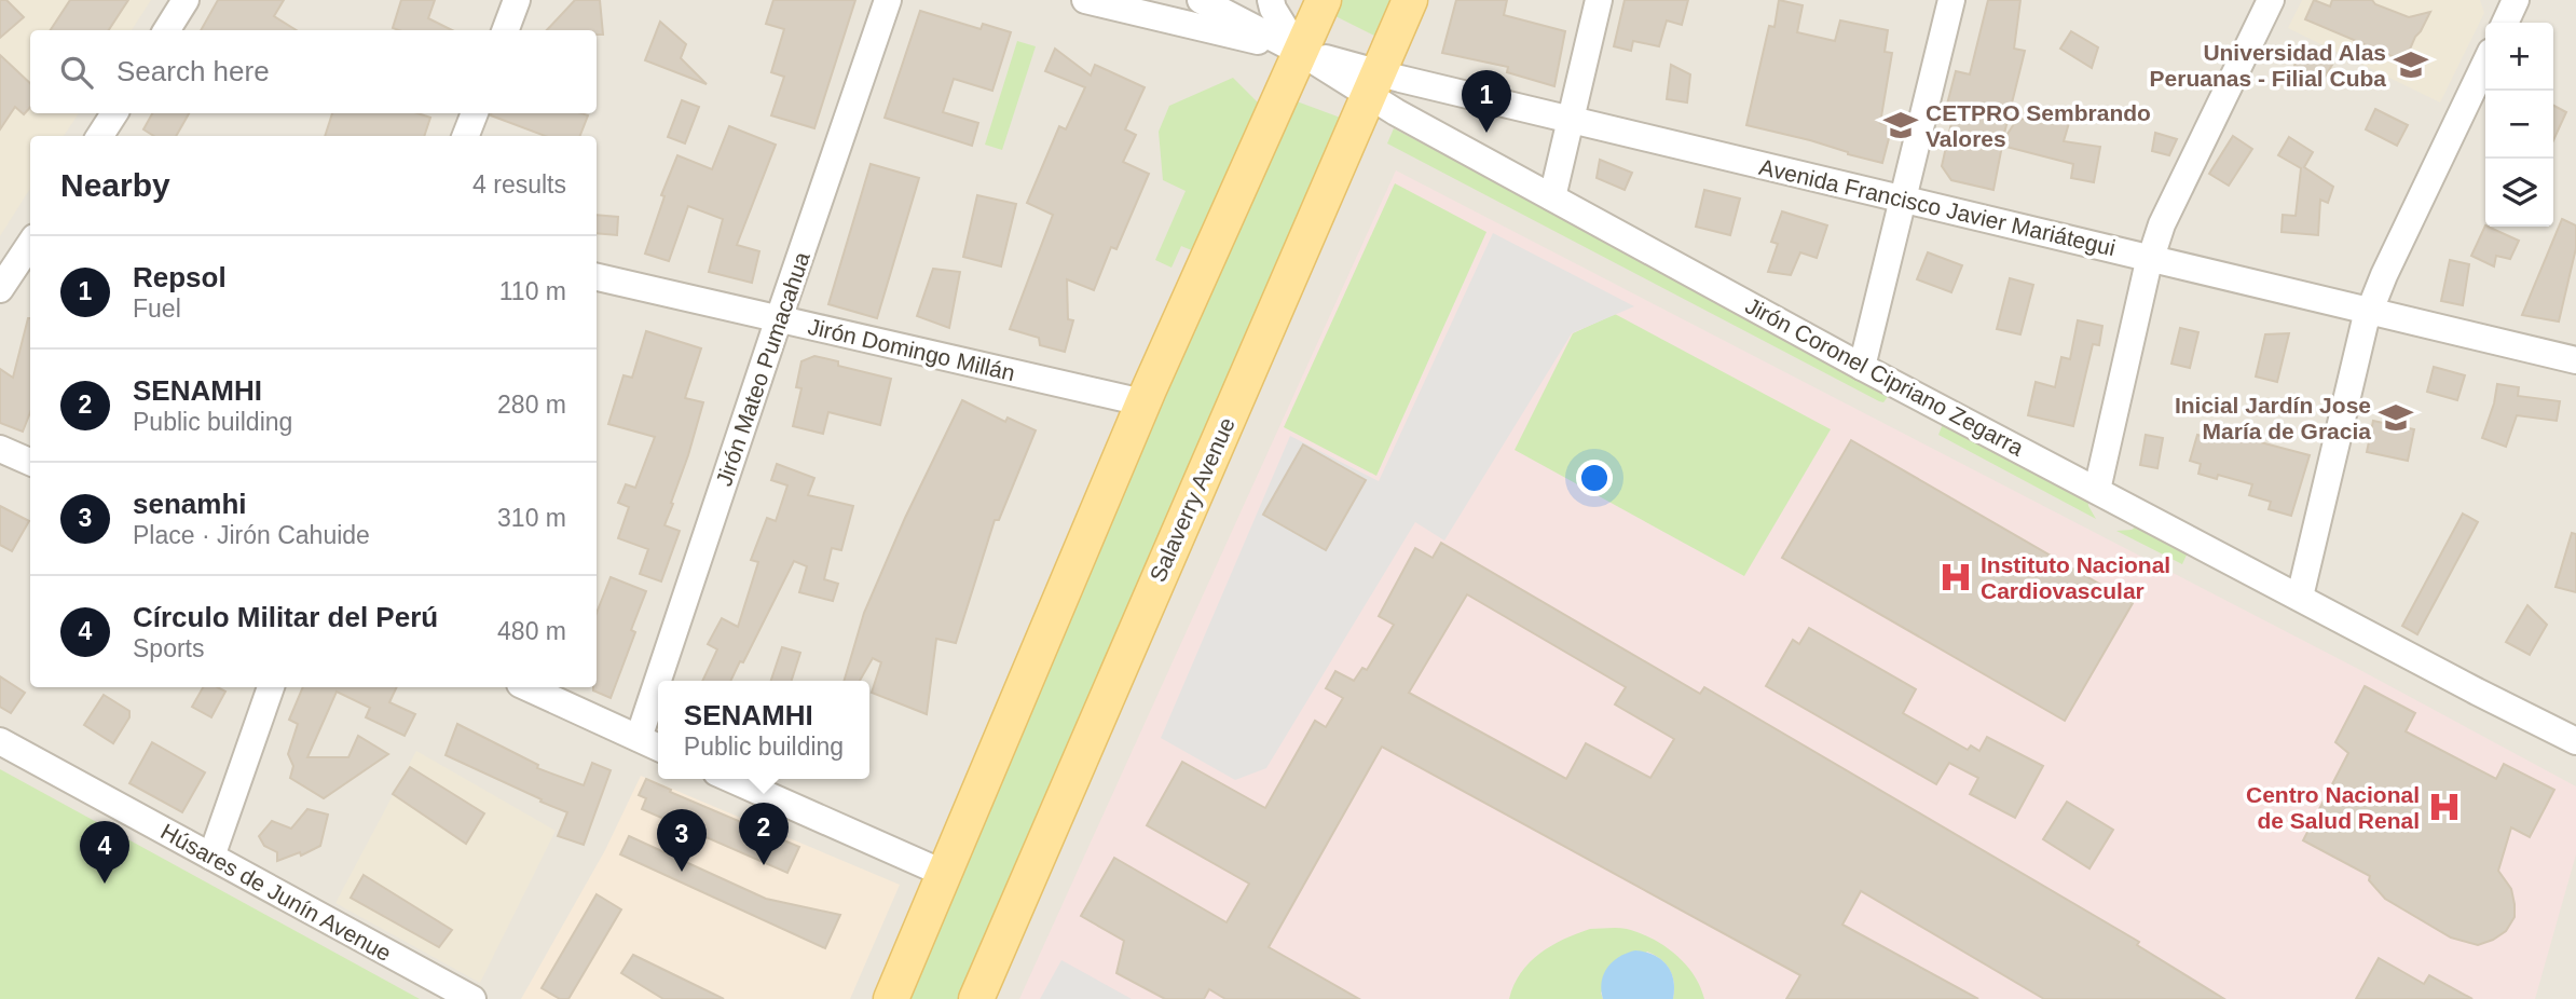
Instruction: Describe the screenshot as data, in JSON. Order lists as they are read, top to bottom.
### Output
{
  "streets": {
    "main road": ["Salaverry Avenue"],
    "street": [
      "Avenida Francisco Javier Mariátegui",
      "Jirón Domingo Millán",
      "Jirón Mateo Pumacahua",
      "Jirón Coronel Cipriano Zegarra",
      "Húsares de Junín Avenue"
    ]
  },
  "crossings": [
    ["Avenida Francisco Javier Mariátegui", "Jirón Coronel Cipriano Zegarra"],
    ["Avenida Francisco Javier Mariátegui", "Salaverry Avenue"],
    ["Jirón Domingo Millán", "Jirón Mateo Pumacahua"],
    ["Jirón Coronel Cipriano Zegarra", "Salaverry Avenue"]
  ],
  "places": {
    "school or university": ["Universidad Alas Peruanas - Filial Cuba", "CETPRO Sembrando Valores", "Inicial Jardín Jose María de Gracia"],
    "hospital": ["Instituto Nacional Cardiovascular", "Centro Nacional de Salud Renal"]
  },
  "page": {
    "map_buttons": ["+", "−"],
    "search": "Search here",
    "pins": [
      "1",
      "2",
      "3",
      "4"
    ],
    "heading": ["Nearby", "4 results"],
    "list": [
      {
        "mark": "1",
        "name": "Repsol",
        "note": "Fuel",
        "value": "110 m"
      },
      {
        "mark": "2",
        "name": "SENAMHI",
        "note": "Public building",
        "value": "280 m"
      },
      {
        "mark": "3",
        "name": "senamhi",
        "note": "Place · Jirón Cahuide",
        "value": "310 m"
      },
      {
        "mark": "4",
        "name": "Círculo Militar del Perú",
        "note": "Sports",
        "value": "480 m"
      }
    ],
    "popup": ["SENAMHI", "Public building"]
  }
}
